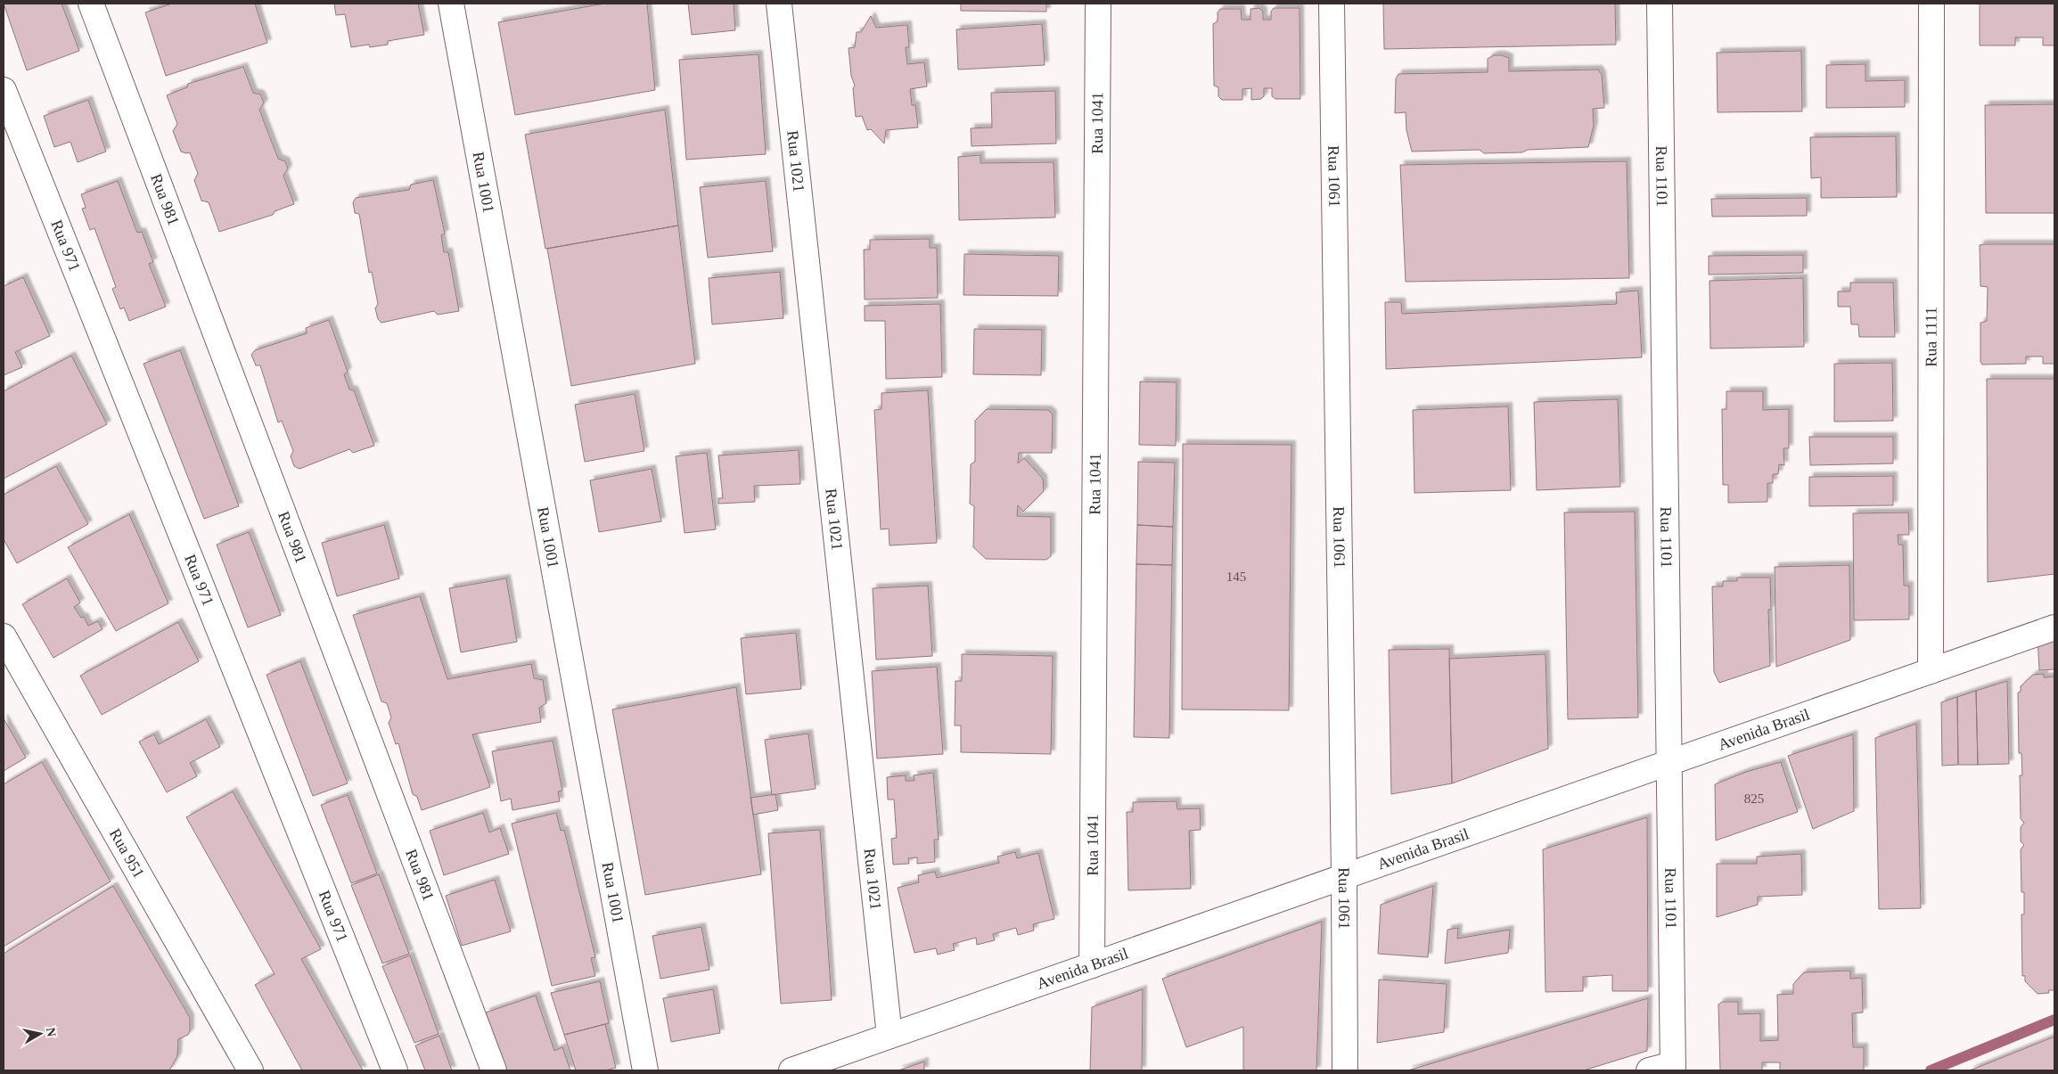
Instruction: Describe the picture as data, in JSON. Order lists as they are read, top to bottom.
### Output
{
  "streets": {
    "street": [
      "Rua 1041",
      "Rua 1021",
      "Rua 1061",
      "Rua 1101",
      "Rua 1001",
      "Rua 981",
      "Rua 971",
      "Rua 1111",
      "Avenida Brasil",
      "Rua 951"
    ]
  },
  "crossings": [
    ["Rua 1041", "Avenida Brasil"],
    ["Rua 1021", "Avenida Brasil"],
    ["Rua 1061", "Avenida Brasil"],
    ["Rua 1101", "Avenida Brasil"],
    ["Rua 1111", "Avenida Brasil"]
  ],
  "house_numbers": ["145", "825"],
  "north": "right"
}
